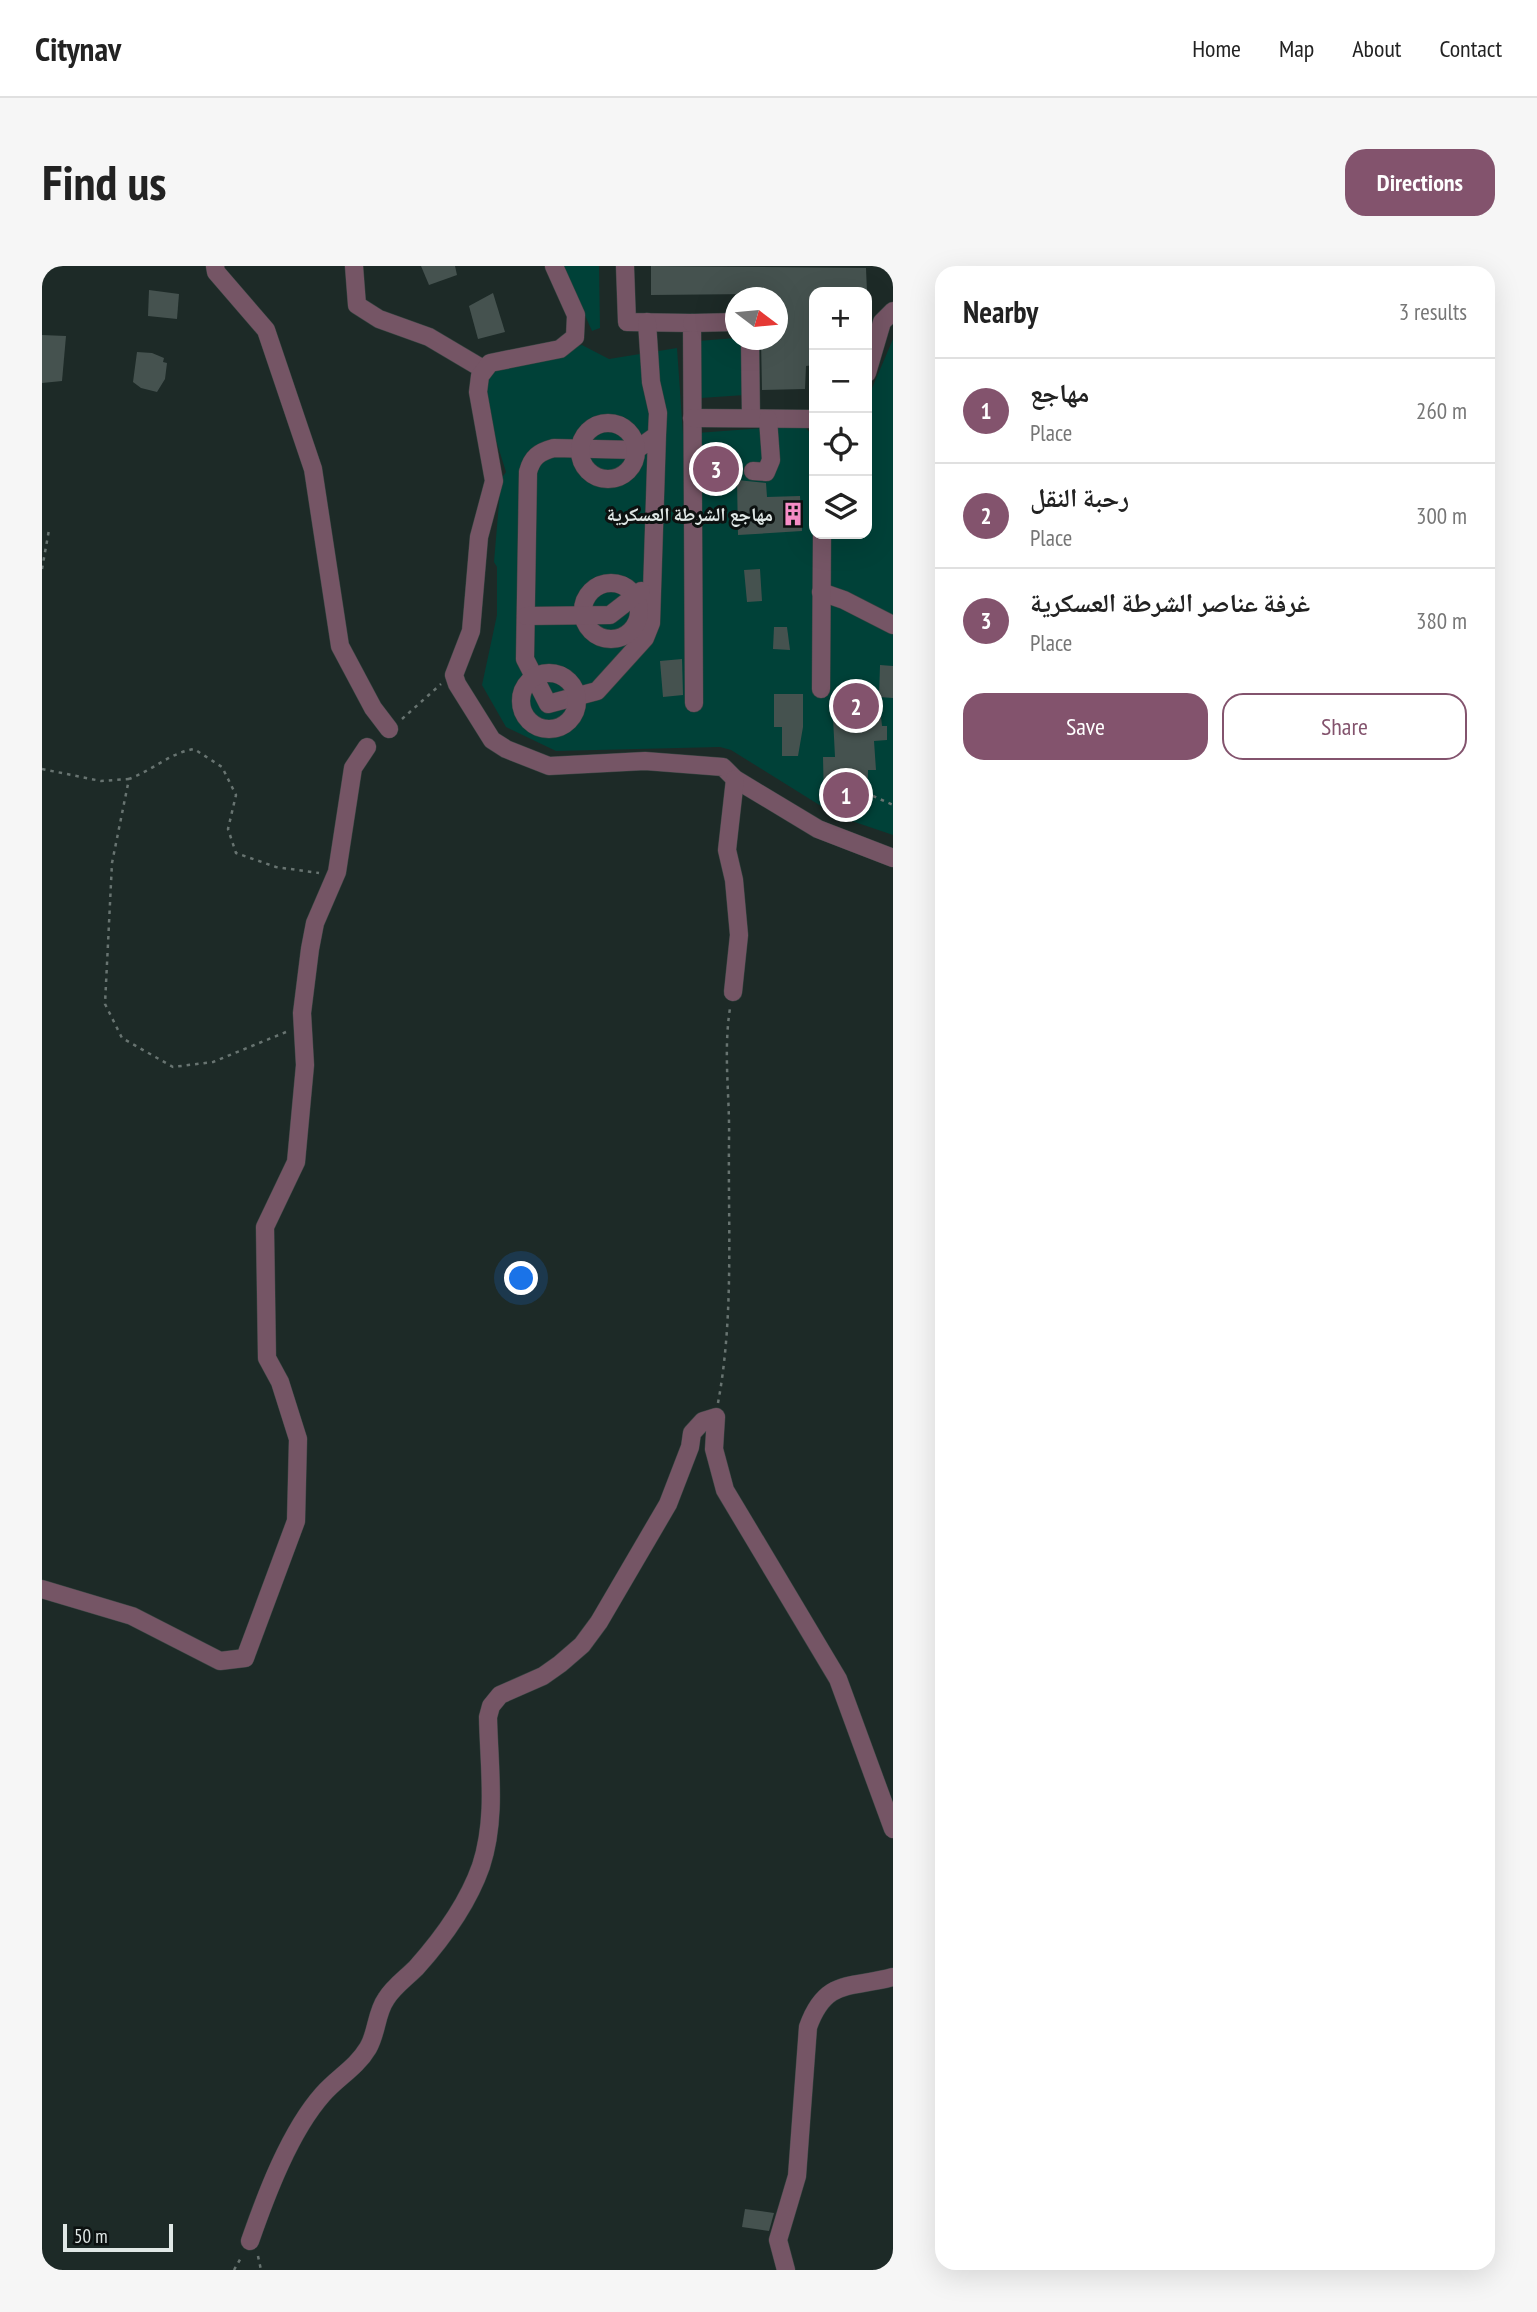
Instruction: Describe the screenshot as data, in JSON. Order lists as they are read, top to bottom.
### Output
{
  "places": {
    "building": ["مهاجع الشرطة العسكرية"]
  },
  "scale_bar": "50 m",
  "north": "right",
  "page": {
    "header": "Citynav",
    "nav": [
      "Home",
      "Map",
      "About",
      "Contact"
    ],
    "buttons": [
      "Directions",
      ["Save", "Share"]
    ],
    "title": "Find us",
    "heading": ["Nearby", "3 results"],
    "map_buttons": ["+", "−"],
    "list": [
      {
        "mark": "1",
        "name": "مهاجع",
        "note": "Place",
        "value": "260 m"
      },
      {
        "mark": "2",
        "name": "رحبة النقل",
        "note": "Place",
        "value": "300 m"
      },
      {
        "mark": "3",
        "name": "غرفة عناصر الشرطة العسكرية",
        "note": "Place",
        "value": "380 m"
      }
    ],
    "pins": ["3", "2", "1"],
    "scale": "50 m"
  }
}
